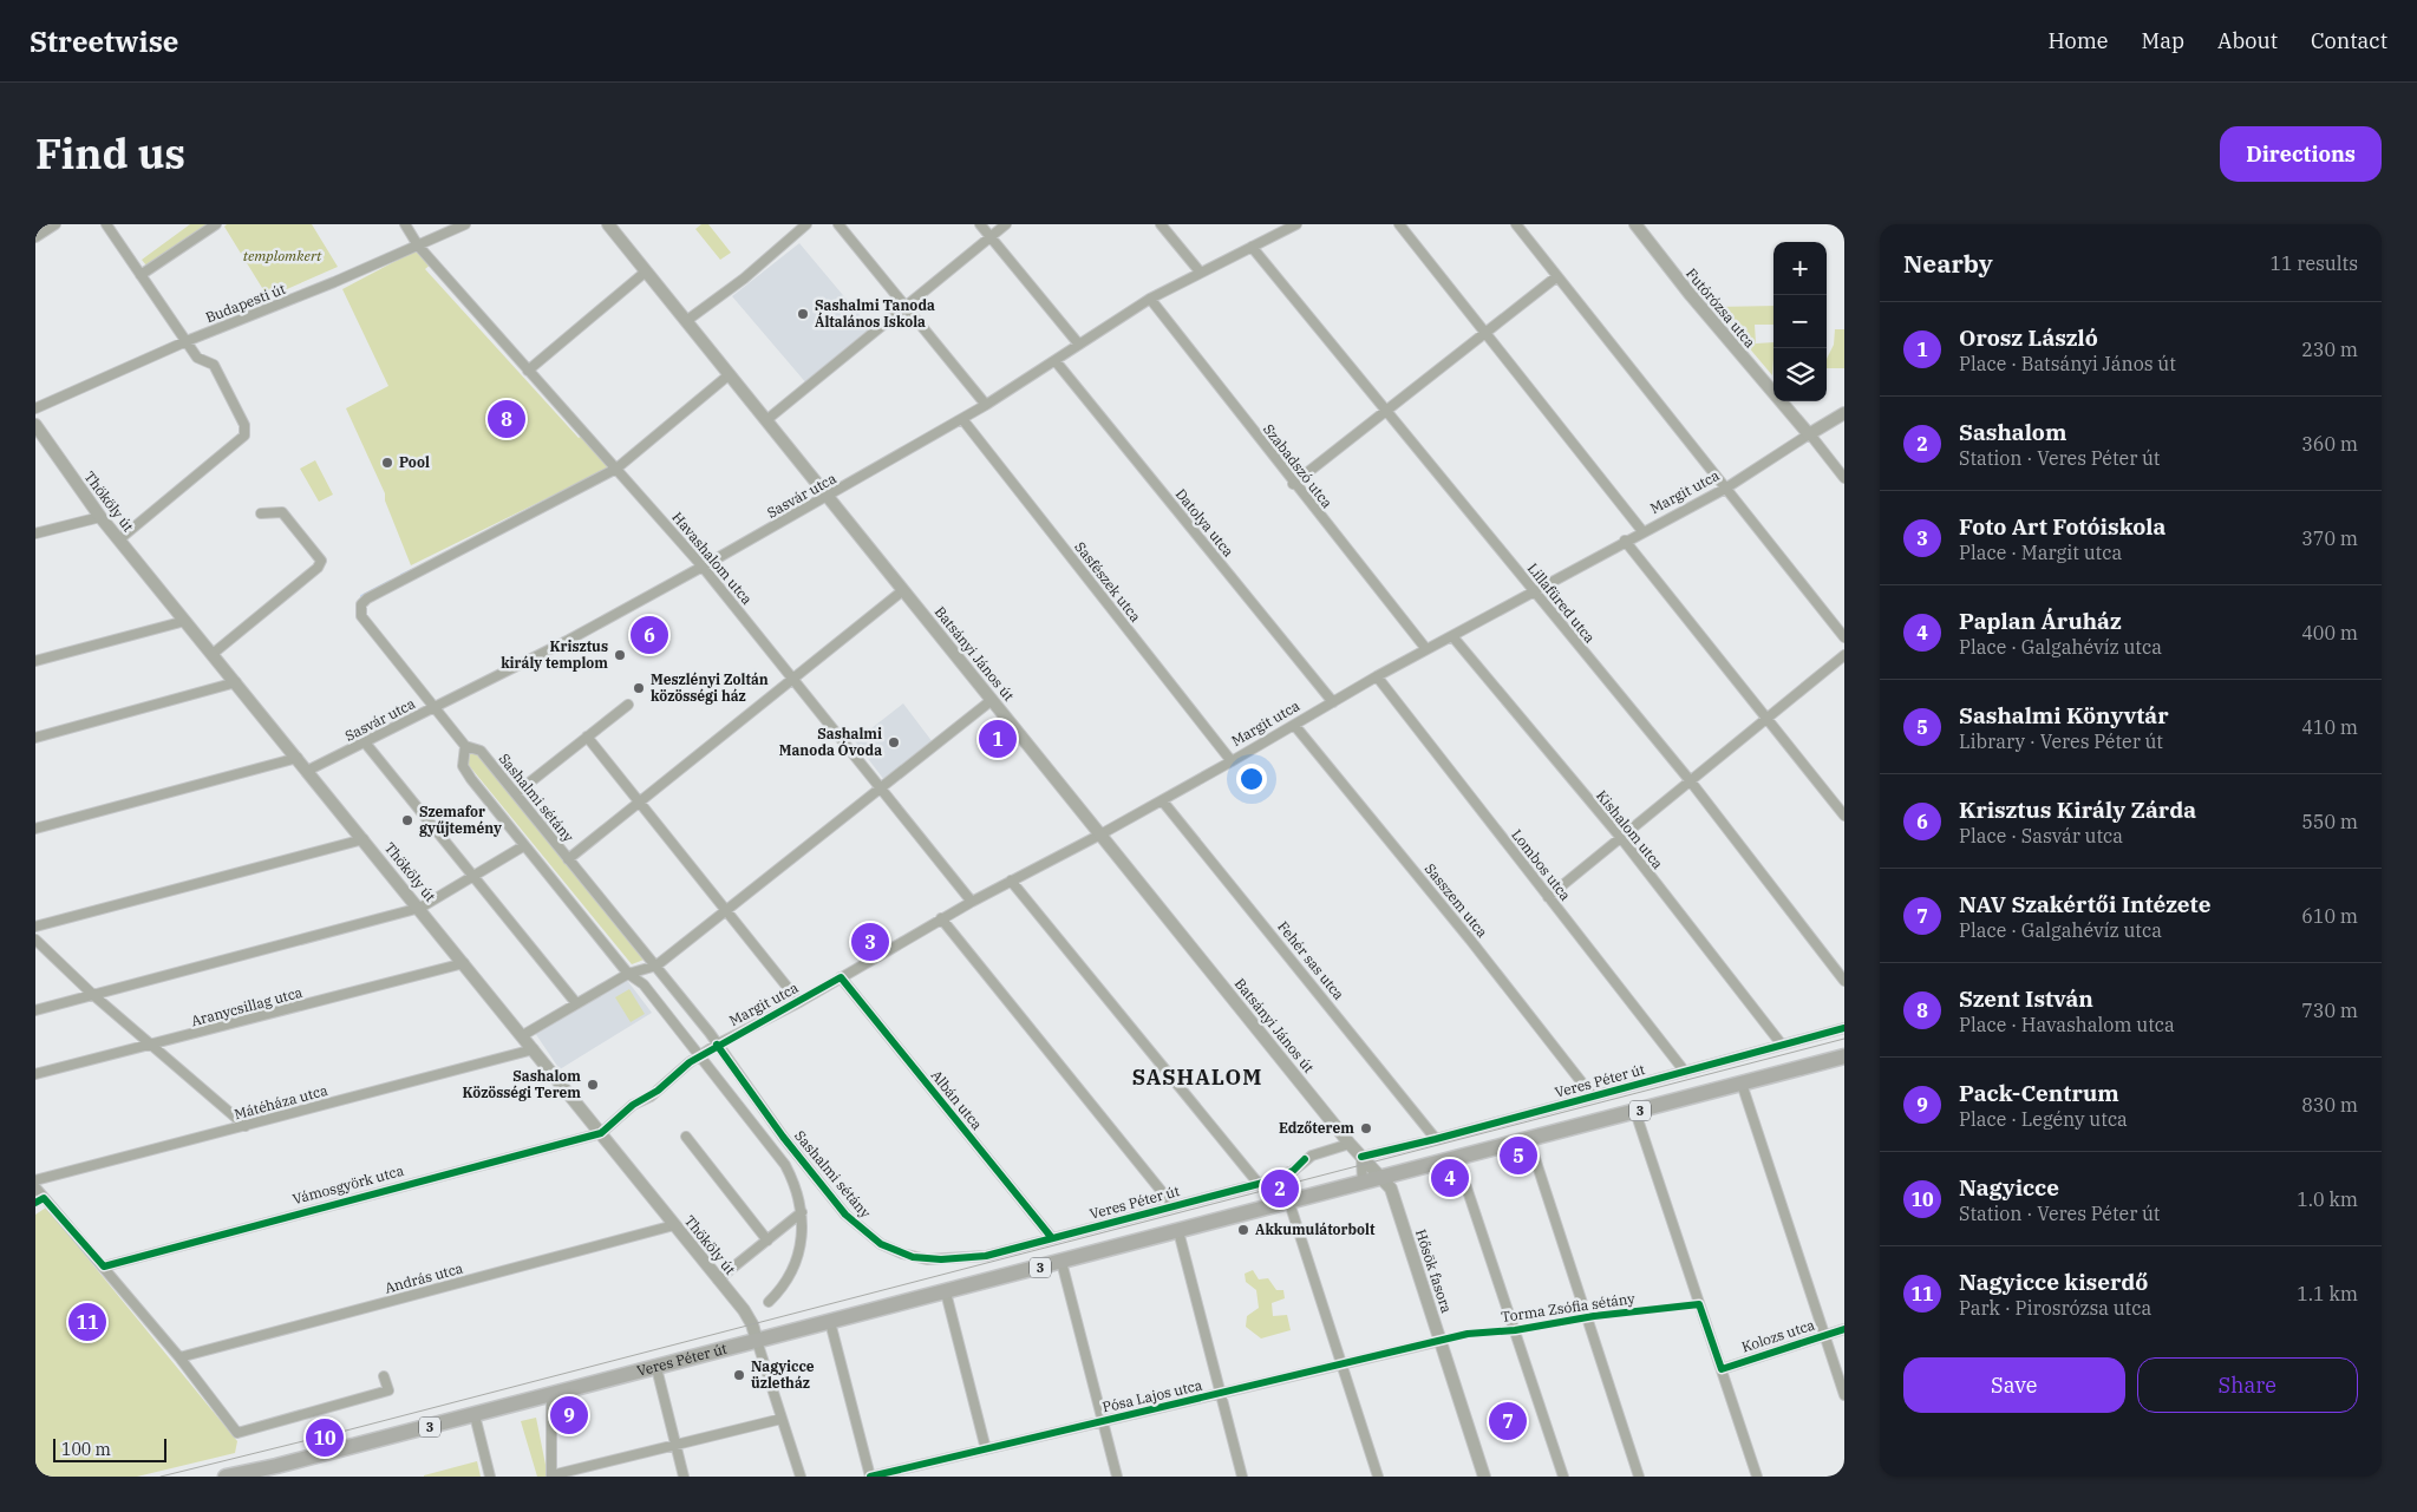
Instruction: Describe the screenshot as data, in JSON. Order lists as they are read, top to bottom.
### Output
{
  "streets": {
    "main road": ["Veres Péter út", "3"],
    "street": [
      "Budapesti út",
      "Futórózsa utca",
      "Szabadszó utca",
      "Margit utca",
      "Sasvár utca",
      "Thököly út",
      "Datolya utca",
      "Havashalom utca",
      "Sasfészek utca",
      "Lillafüred utca",
      "Batsányi János út",
      "Sashalmi sétány",
      "Kishalom utca",
      "Lombos utca",
      "Sasszem utca",
      "Fehér sas utca",
      "Aranycsillag utca",
      "Albán utca",
      "Mátéháza utca",
      "Vámosgyörk utca",
      "Hősök fasora",
      "András utca",
      "Kolozs utca",
      "Pósa Lajos utca"
    ],
    "cycle path": ["Torma Zsófia sétány"]
  },
  "crossings": [
    ["Budapesti út", "Havashalom utca"],
    ["Futórózsa utca", "Margit utca"],
    ["Szabadszó utca", "Margit utca"],
    ["Szabadszó utca", "Sasvár utca"],
    ["Margit utca", "Thököly út"],
    ["Margit utca", "Datolya utca"],
    ["Margit utca", "Havashalom utca"],
    ["Margit utca", "Sasfészek utca"],
    ["Margit utca", "Lillafüred utca"],
    ["Margit utca", "Batsányi János út"],
    ["Margit utca", "Sashalmi sétány"],
    ["Margit utca", "Kishalom utca"],
    ["Margit utca", "Lombos utca"],
    ["Margit utca", "Sasszem utca"],
    ["Margit utca", "Fehér sas utca"],
    ["Margit utca", "Albán utca"],
    ["Margit utca", "Vámosgyörk utca"],
    ["Sasvár utca", "Thököly út"],
    ["Sasvár utca", "Datolya utca"],
    ["Sasvár utca", "Havashalom utca"],
    ["Sasvár utca", "Sasfészek utca"],
    ["Sasvár utca", "Lillafüred utca"],
    ["Sasvár utca", "Batsányi János út"],
    ["Sasvár utca", "Sashalmi sétány"],
    ["Thököly út", "Aranycsillag utca"],
    ["Thököly út", "Veres Péter út"],
    ["Thököly út", "Mátéháza utca"],
    ["Thököly út", "Vámosgyörk utca"],
    ["Thököly út", "András utca"],
    ["Havashalom utca", "Sashalmi sétány"],
    ["Batsányi János út", "Veres Péter út"],
    ["Batsányi János út", "Hősök fasora"],
    ["Sashalmi sétány", "Veres Péter út"],
    ["Kishalom utca", "Veres Péter út"],
    ["Lombos utca", "Veres Péter út"],
    ["Sasszem utca", "Veres Péter út"],
    ["Fehér sas utca", "Veres Péter út"],
    ["Veres Péter út", "Albán utca"],
    ["Veres Péter út", "3"],
    ["Veres Péter út", "Hősök fasora"],
    ["Hősök fasora", "Pósa Lajos utca"]
  ],
  "districts": ["SASHALOM"],
  "parks": ["templomkert"],
  "places": [
    "Sashalmi Tanoda Általános Iskola",
    "Pool",
    "Krisztus király templom",
    "Meszlényi Zoltán közösségi ház",
    "Sashalmi Manoda Óvoda",
    "Szemafor gyűjtemény",
    "Sashalom Közösségi Terem",
    "Edzőterem",
    "Akkumulátorbolt",
    "Nagyicce üzletház"
  ],
  "scale_bar": "100 m",
  "page": {
    "header": "Streetwise",
    "nav": [
      "Home",
      "Map",
      "About",
      "Contact"
    ],
    "title": "Find us",
    "buttons": [
      "Directions",
      ["Save", "Share"]
    ],
    "heading": ["Nearby", "11 results"],
    "map_buttons": ["+", "−"],
    "list": [
      {
        "mark": "1",
        "name": "Orosz László",
        "note": "Place · Batsányi János út",
        "value": "230 m"
      },
      {
        "mark": "2",
        "name": "Sashalom",
        "note": "Station · Veres Péter út",
        "value": "360 m"
      },
      {
        "mark": "3",
        "name": "Foto Art Fotóiskola",
        "note": "Place · Margit utca",
        "value": "370 m"
      },
      {
        "mark": "4",
        "name": "Paplan Áruház",
        "note": "Place · Galgahévíz utca",
        "value": "400 m"
      },
      {
        "mark": "5",
        "name": "Sashalmi Könyvtár",
        "note": "Library · Veres Péter út",
        "value": "410 m"
      },
      {
        "mark": "6",
        "name": "Krisztus Király Zárda",
        "note": "Place · Sasvár utca",
        "value": "550 m"
      },
      {
        "mark": "7",
        "name": "NAV Szakértői Intézete",
        "note": "Place · Galgahévíz utca",
        "value": "610 m"
      },
      {
        "mark": "8",
        "name": "Szent István",
        "note": "Place · Havashalom utca",
        "value": "730 m"
      },
      {
        "mark": "9",
        "name": "Pack-Centrum",
        "note": "Place · Legény utca",
        "value": "830 m"
      },
      {
        "mark": "10",
        "name": "Nagyicce",
        "note": "Station · Veres Péter út",
        "value": "1.0 km"
      },
      {
        "mark": "11",
        "name": "Nagyicce kiserdő",
        "note": "Park · Pirosrózsa utca",
        "value": "1.1 km"
      }
    ],
    "pins": [
      "8",
      "6",
      "1",
      "3",
      "5",
      "4",
      "2",
      "11",
      "9",
      "7",
      "10"
    ],
    "scale": "100 m"
  }
}
